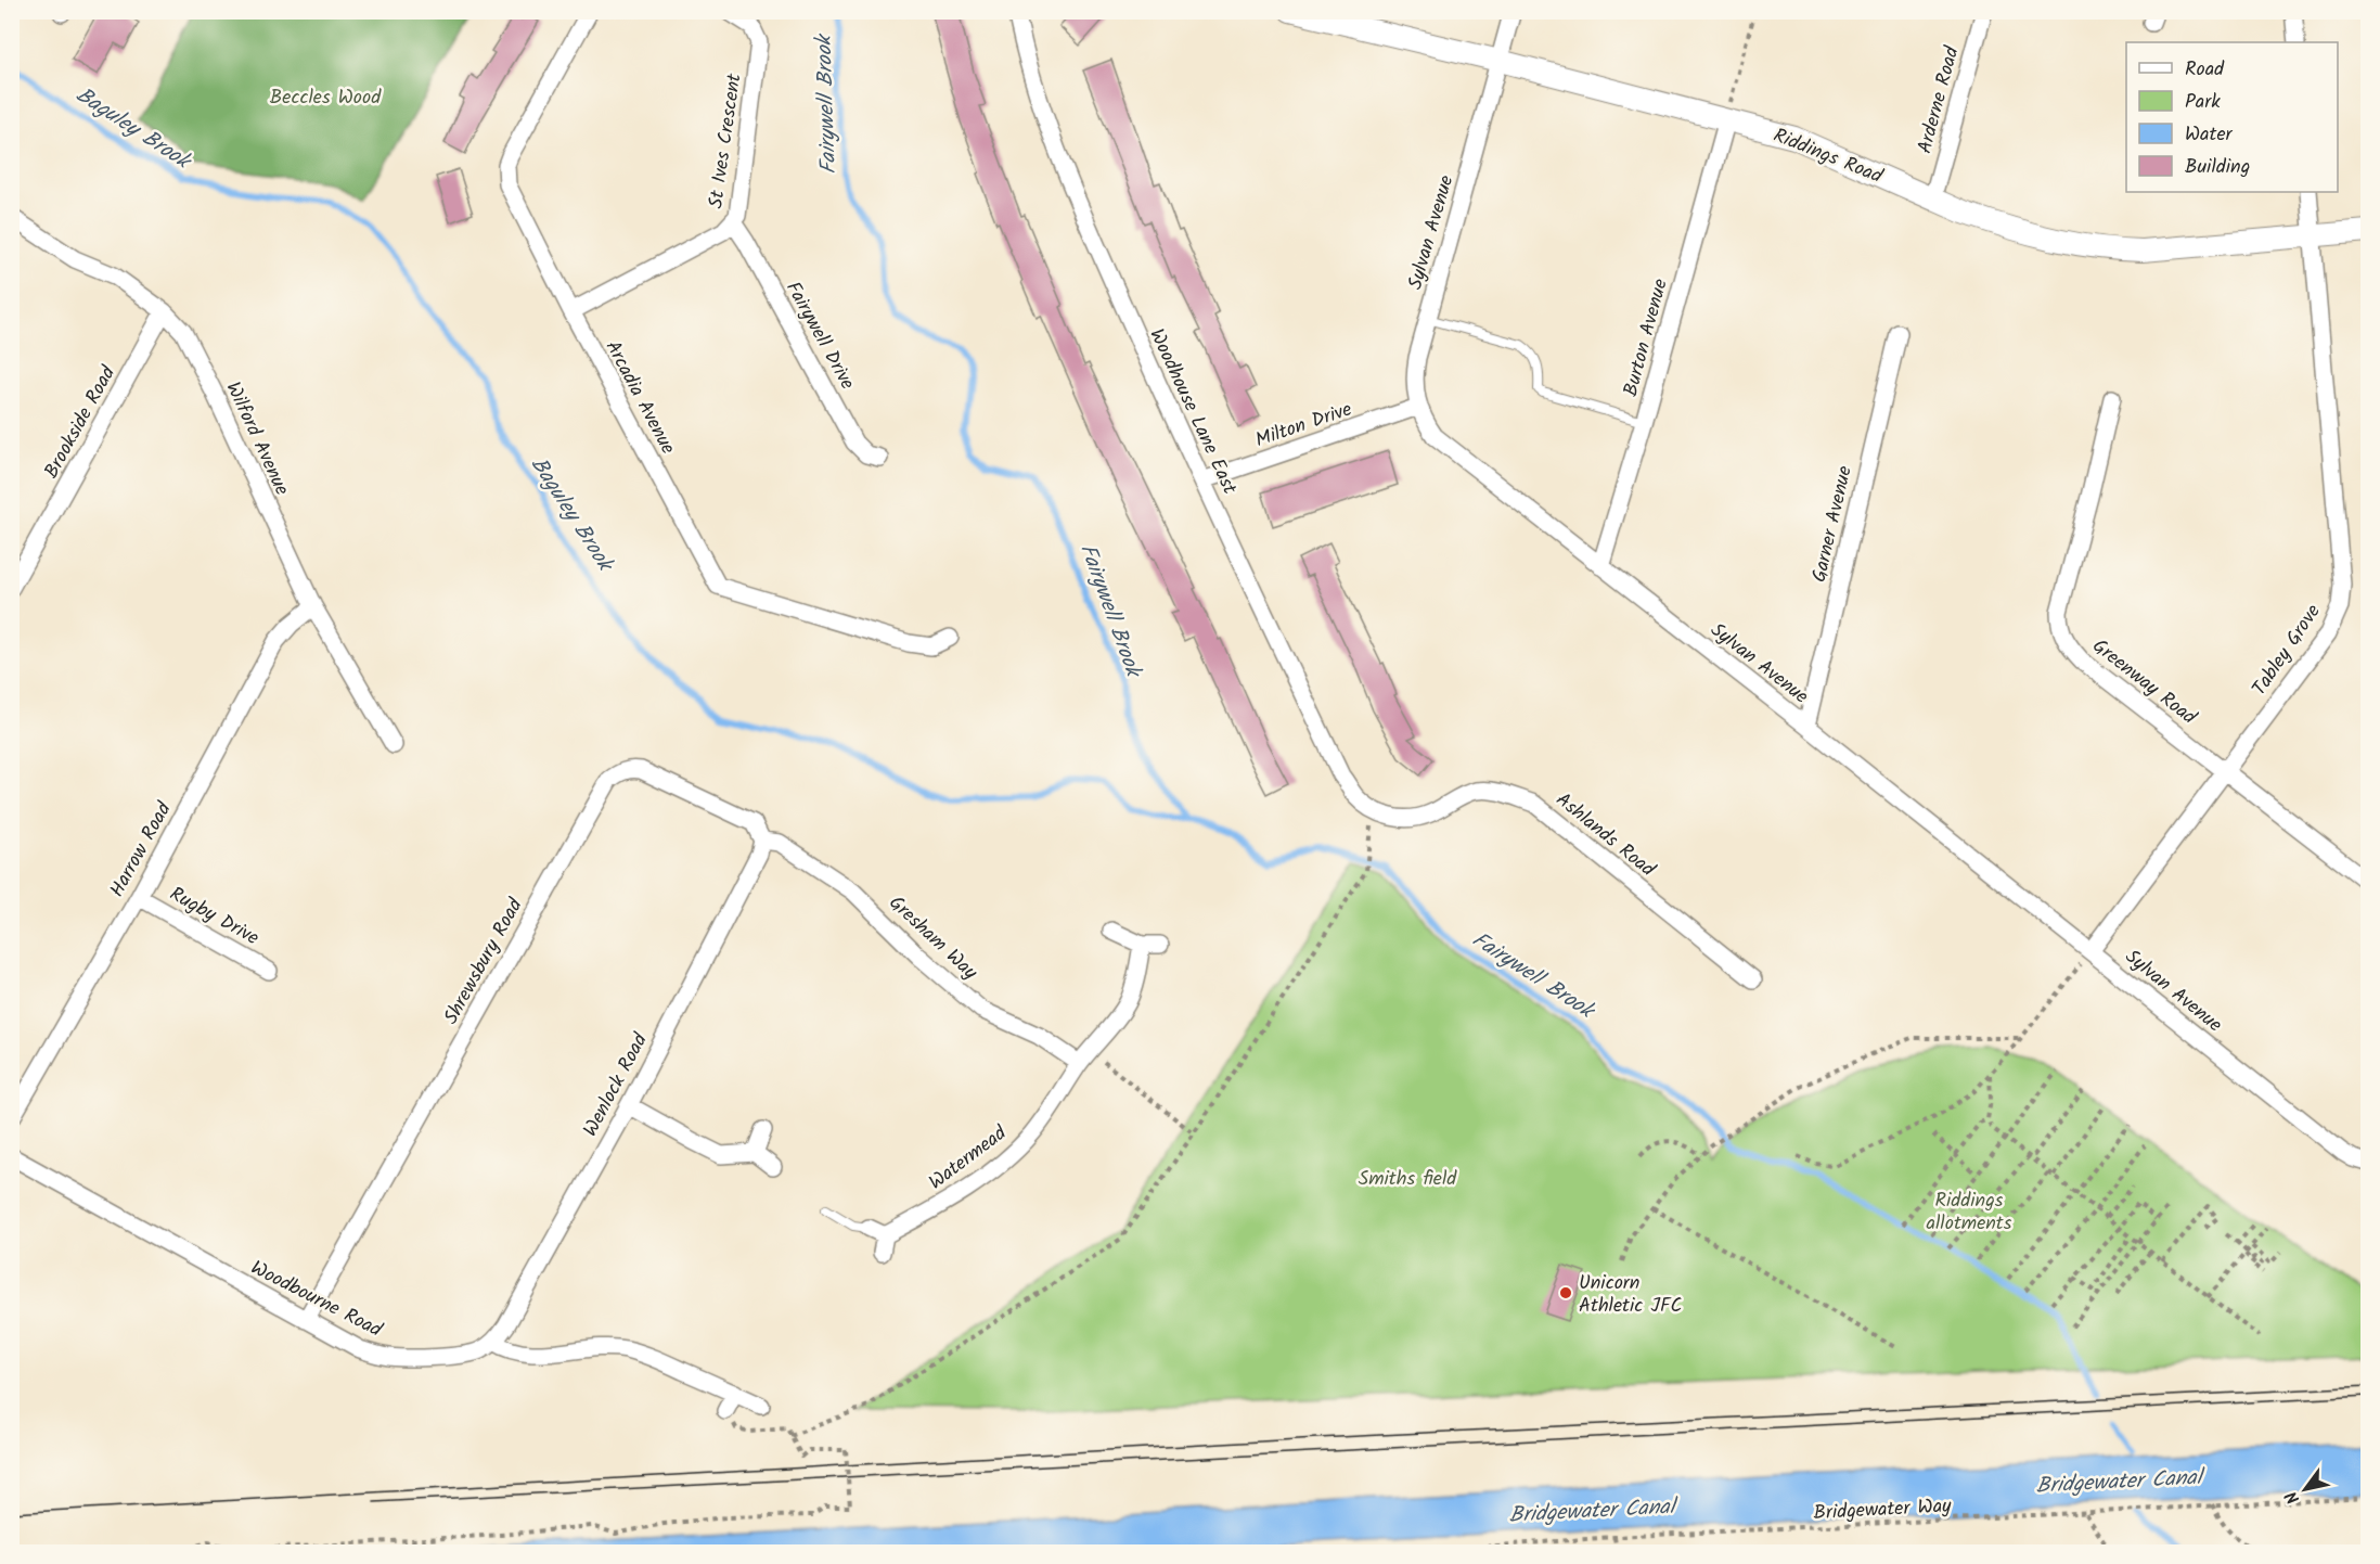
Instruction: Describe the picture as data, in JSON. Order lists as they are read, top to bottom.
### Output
{
  "streets": {
    "street": [
      "Arderne Road",
      "St Ives Crescent",
      "Riddings Road",
      "Sylvan Avenue",
      "Fairywell Drive",
      "Burton Avenue",
      "Arcadia Avenue",
      "Woodhouse Lane East",
      "Brookside Road",
      "Milton Drive",
      "Wilford Avenue",
      "Garner Avenue",
      "Tabley Grove",
      "Greenway Road",
      "Ashlands Road",
      "Harrow Road",
      "Rugby Drive",
      "Gresham Way",
      "Shrewsbury Road",
      "Wenlock Road",
      "Watermead",
      "Woodbourne Road"
    ],
    "path": ["Bridgewater Way"]
  },
  "crossings": [
    ["Arderne Road", "Riddings Road"],
    ["St Ives Crescent", "Fairywell Drive"],
    ["St Ives Crescent", "Arcadia Avenue"],
    ["Riddings Road", "Sylvan Avenue"],
    ["Riddings Road", "Burton Avenue"],
    ["Riddings Road", "Tabley Grove"],
    ["Sylvan Avenue", "Burton Avenue"],
    ["Sylvan Avenue", "Milton Drive"],
    ["Sylvan Avenue", "Garner Avenue"],
    ["Sylvan Avenue", "Tabley Grove"],
    ["Woodhouse Lane East", "Milton Drive"],
    ["Woodhouse Lane East", "Ashlands Road"],
    ["Brookside Road", "Wilford Avenue"],
    ["Wilford Avenue", "Harrow Road"],
    ["Tabley Grove", "Greenway Road"],
    ["Harrow Road", "Rugby Drive"],
    ["Gresham Way", "Shrewsbury Road"],
    ["Gresham Way", "Wenlock Road"],
    ["Gresham Way", "Watermead"],
    ["Shrewsbury Road", "Wenlock Road"],
    ["Shrewsbury Road", "Woodbourne Road"],
    ["Wenlock Road", "Woodbourne Road"]
  ],
  "water": ["Fairywell Brook", "Baguley Brook", "Bridgewater Canal"],
  "parks": ["Beccles Wood", "Smiths field", "Riddings allotments"],
  "places": ["Unicorn Athletic JFC"],
  "legend": [
    "Road",
    "Park",
    "Water",
    "Building"
  ],
  "north": "bottom left"
}
